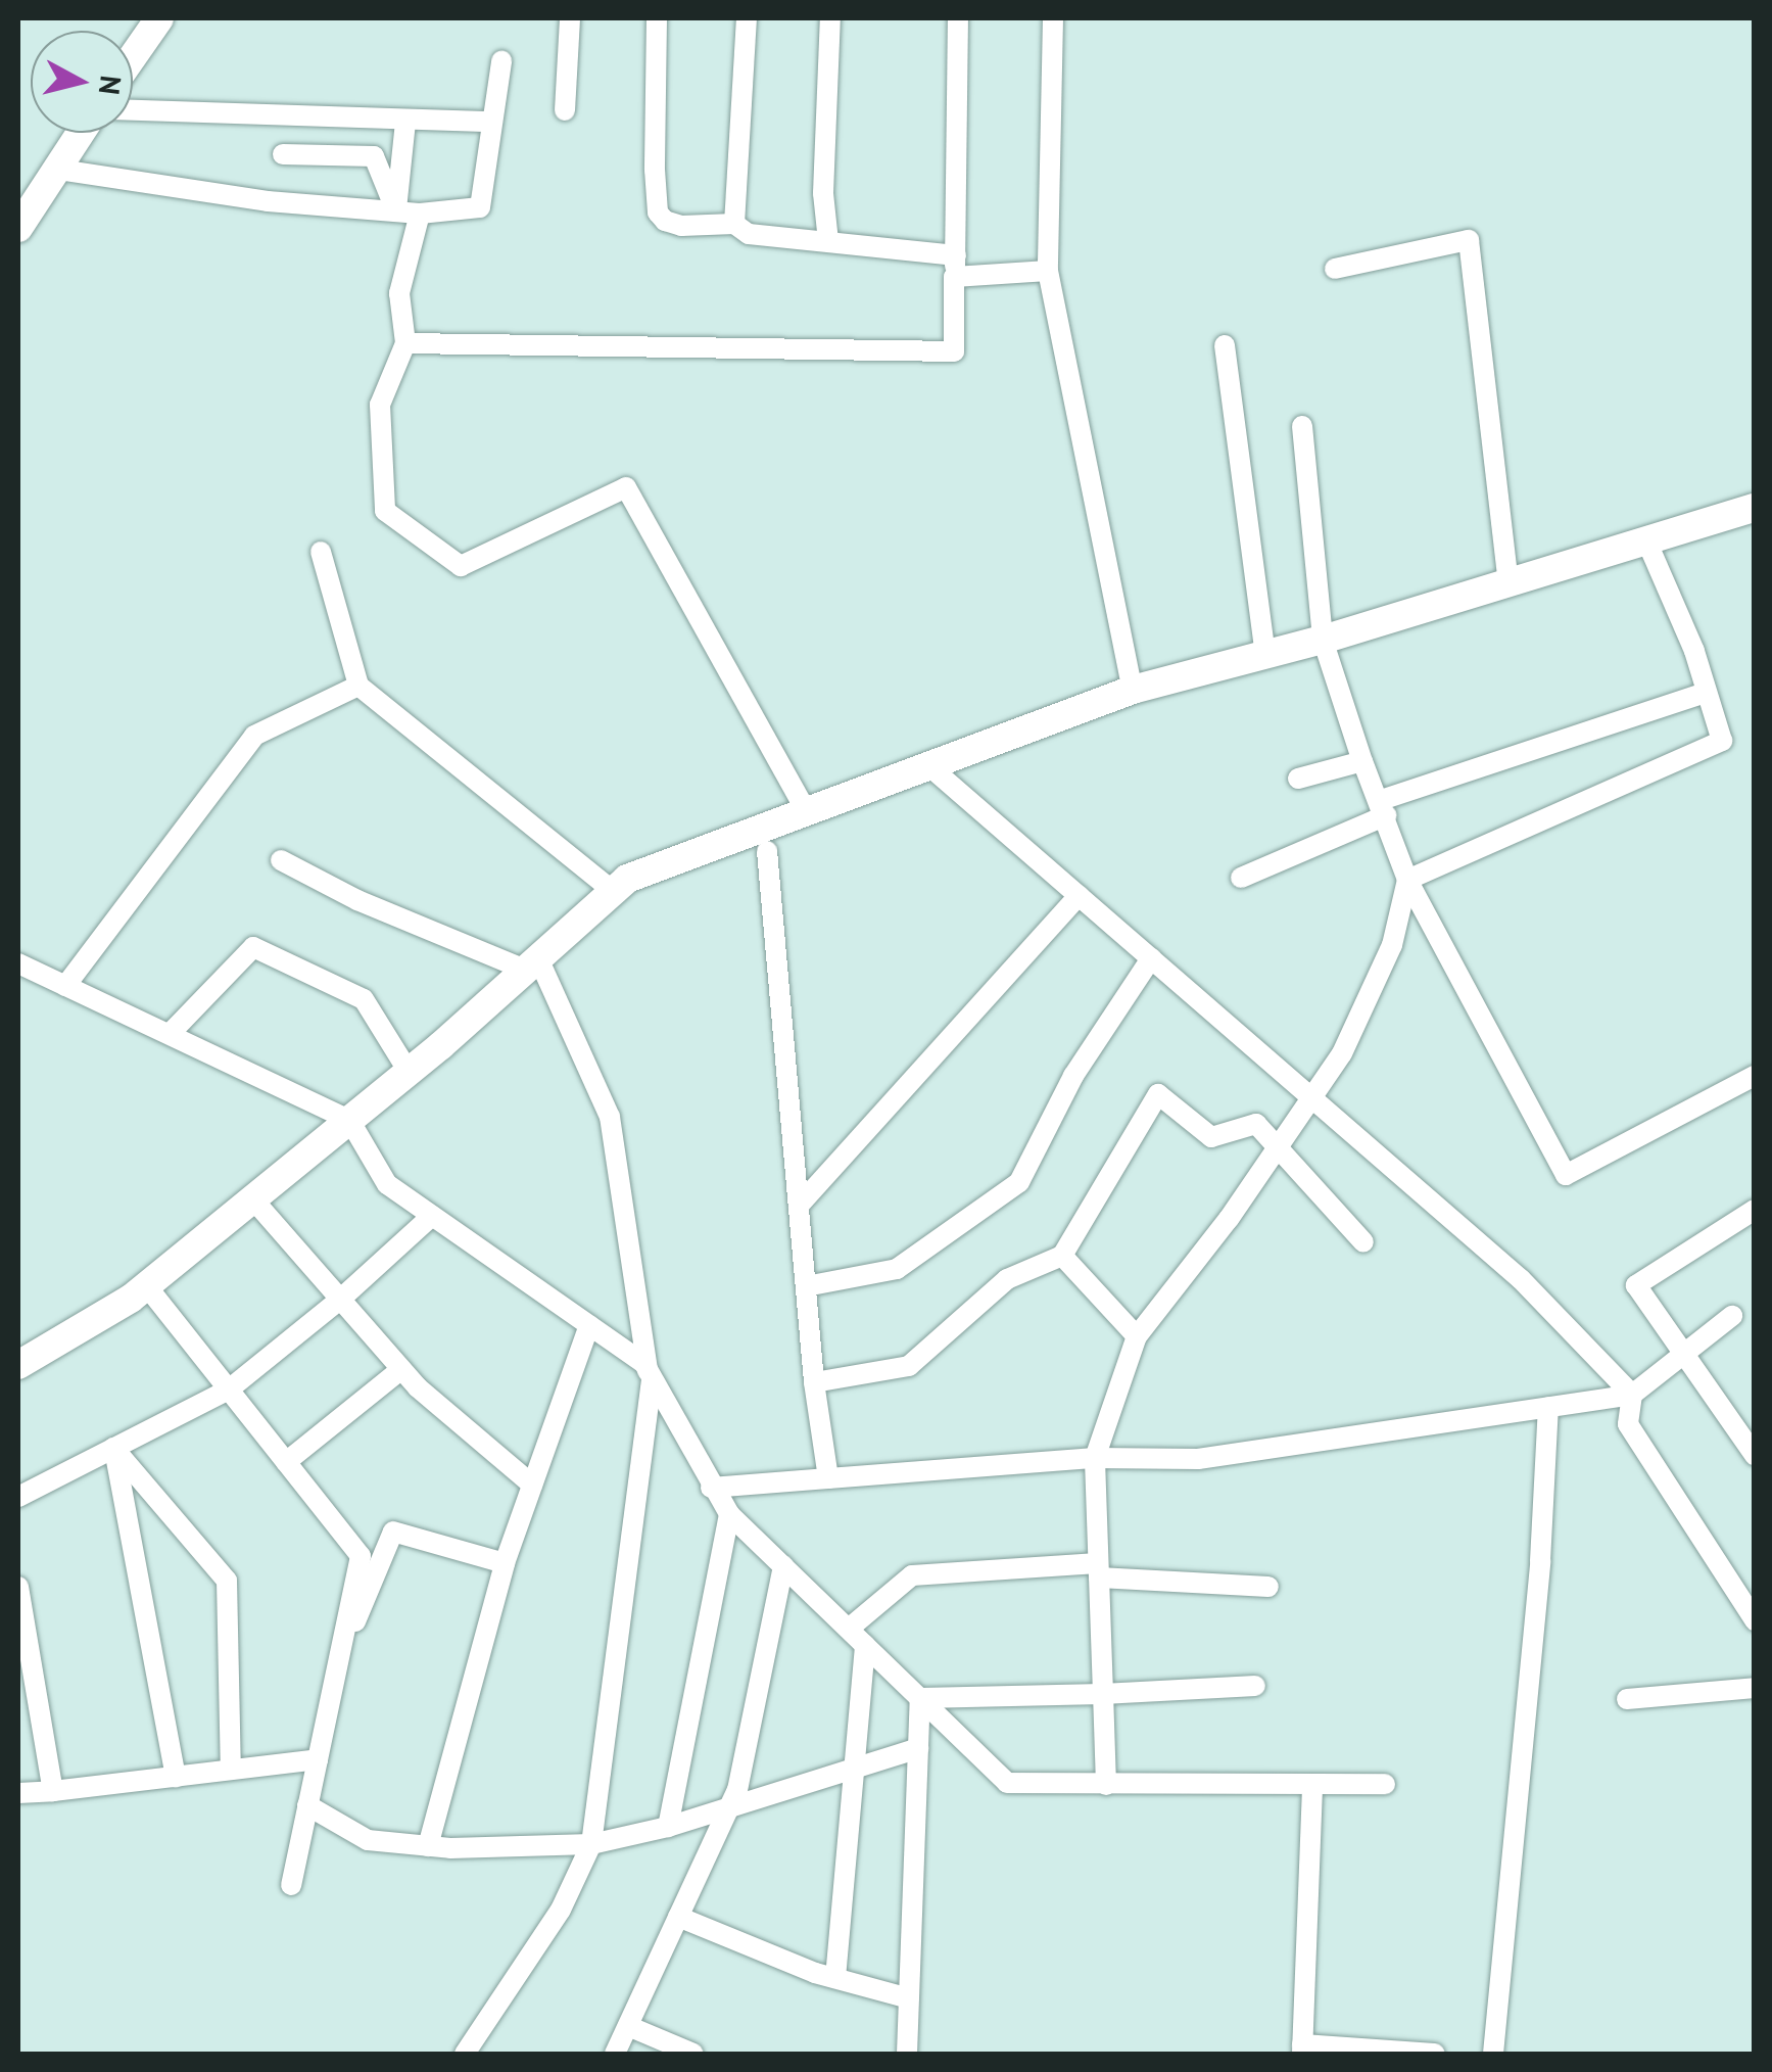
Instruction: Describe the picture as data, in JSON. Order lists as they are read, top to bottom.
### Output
{
  "north": "right"
}
